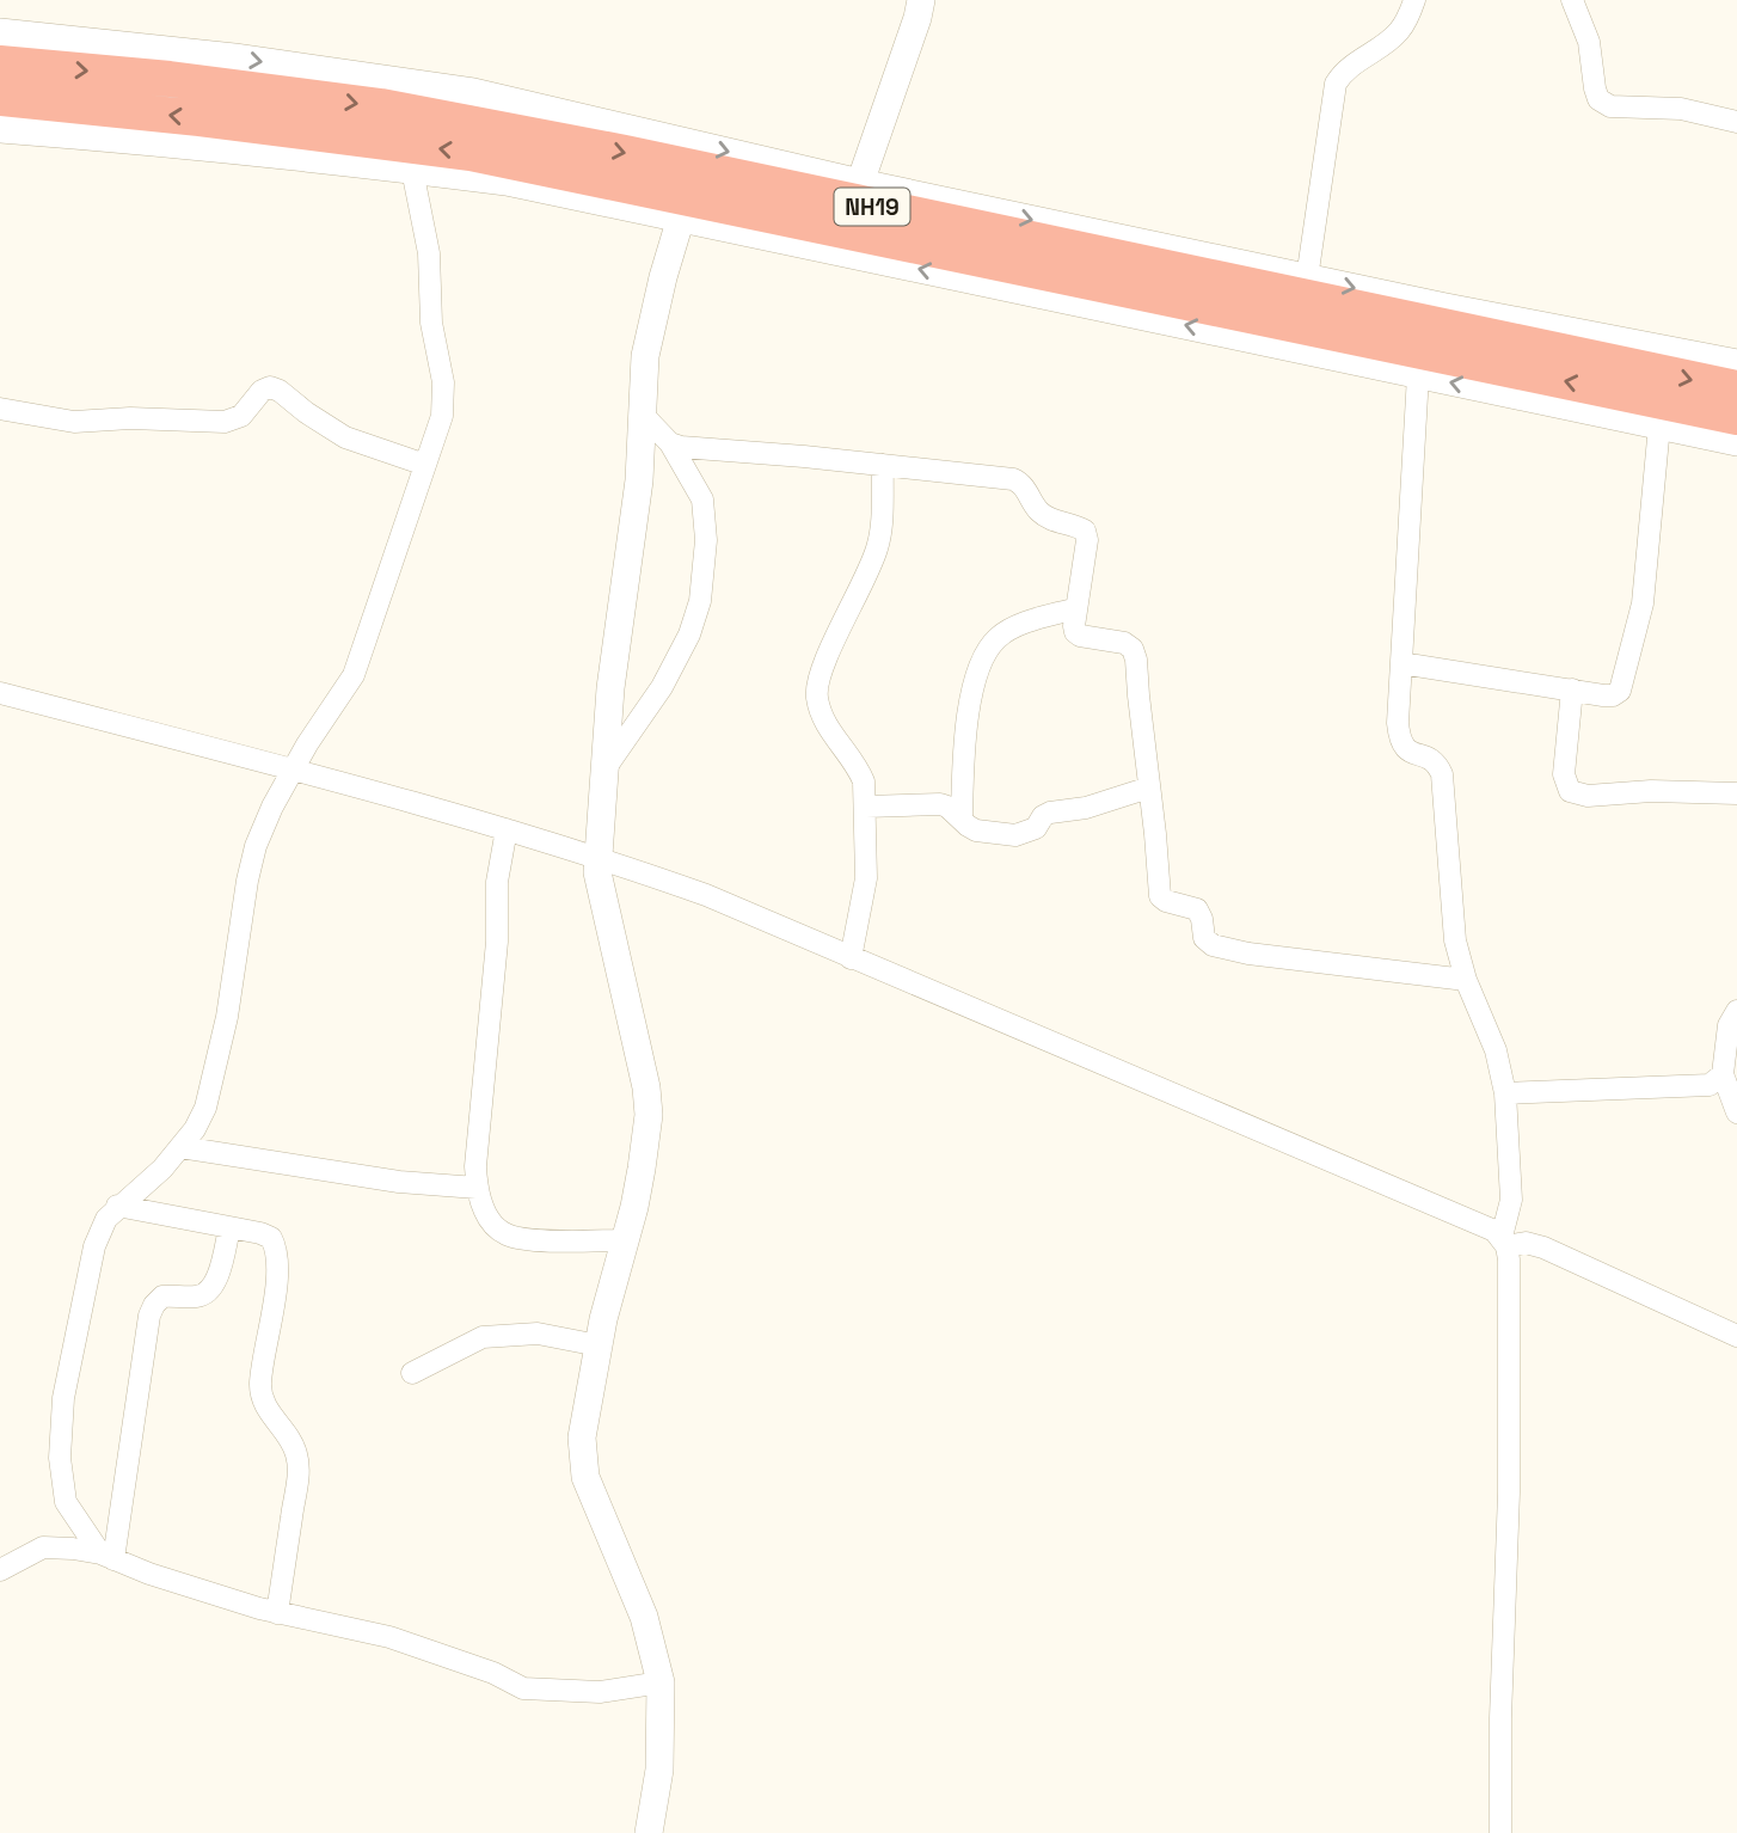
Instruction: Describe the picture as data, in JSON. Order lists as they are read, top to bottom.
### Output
{
  "streets": {
    "highway": ["NH19"]
  }
}
